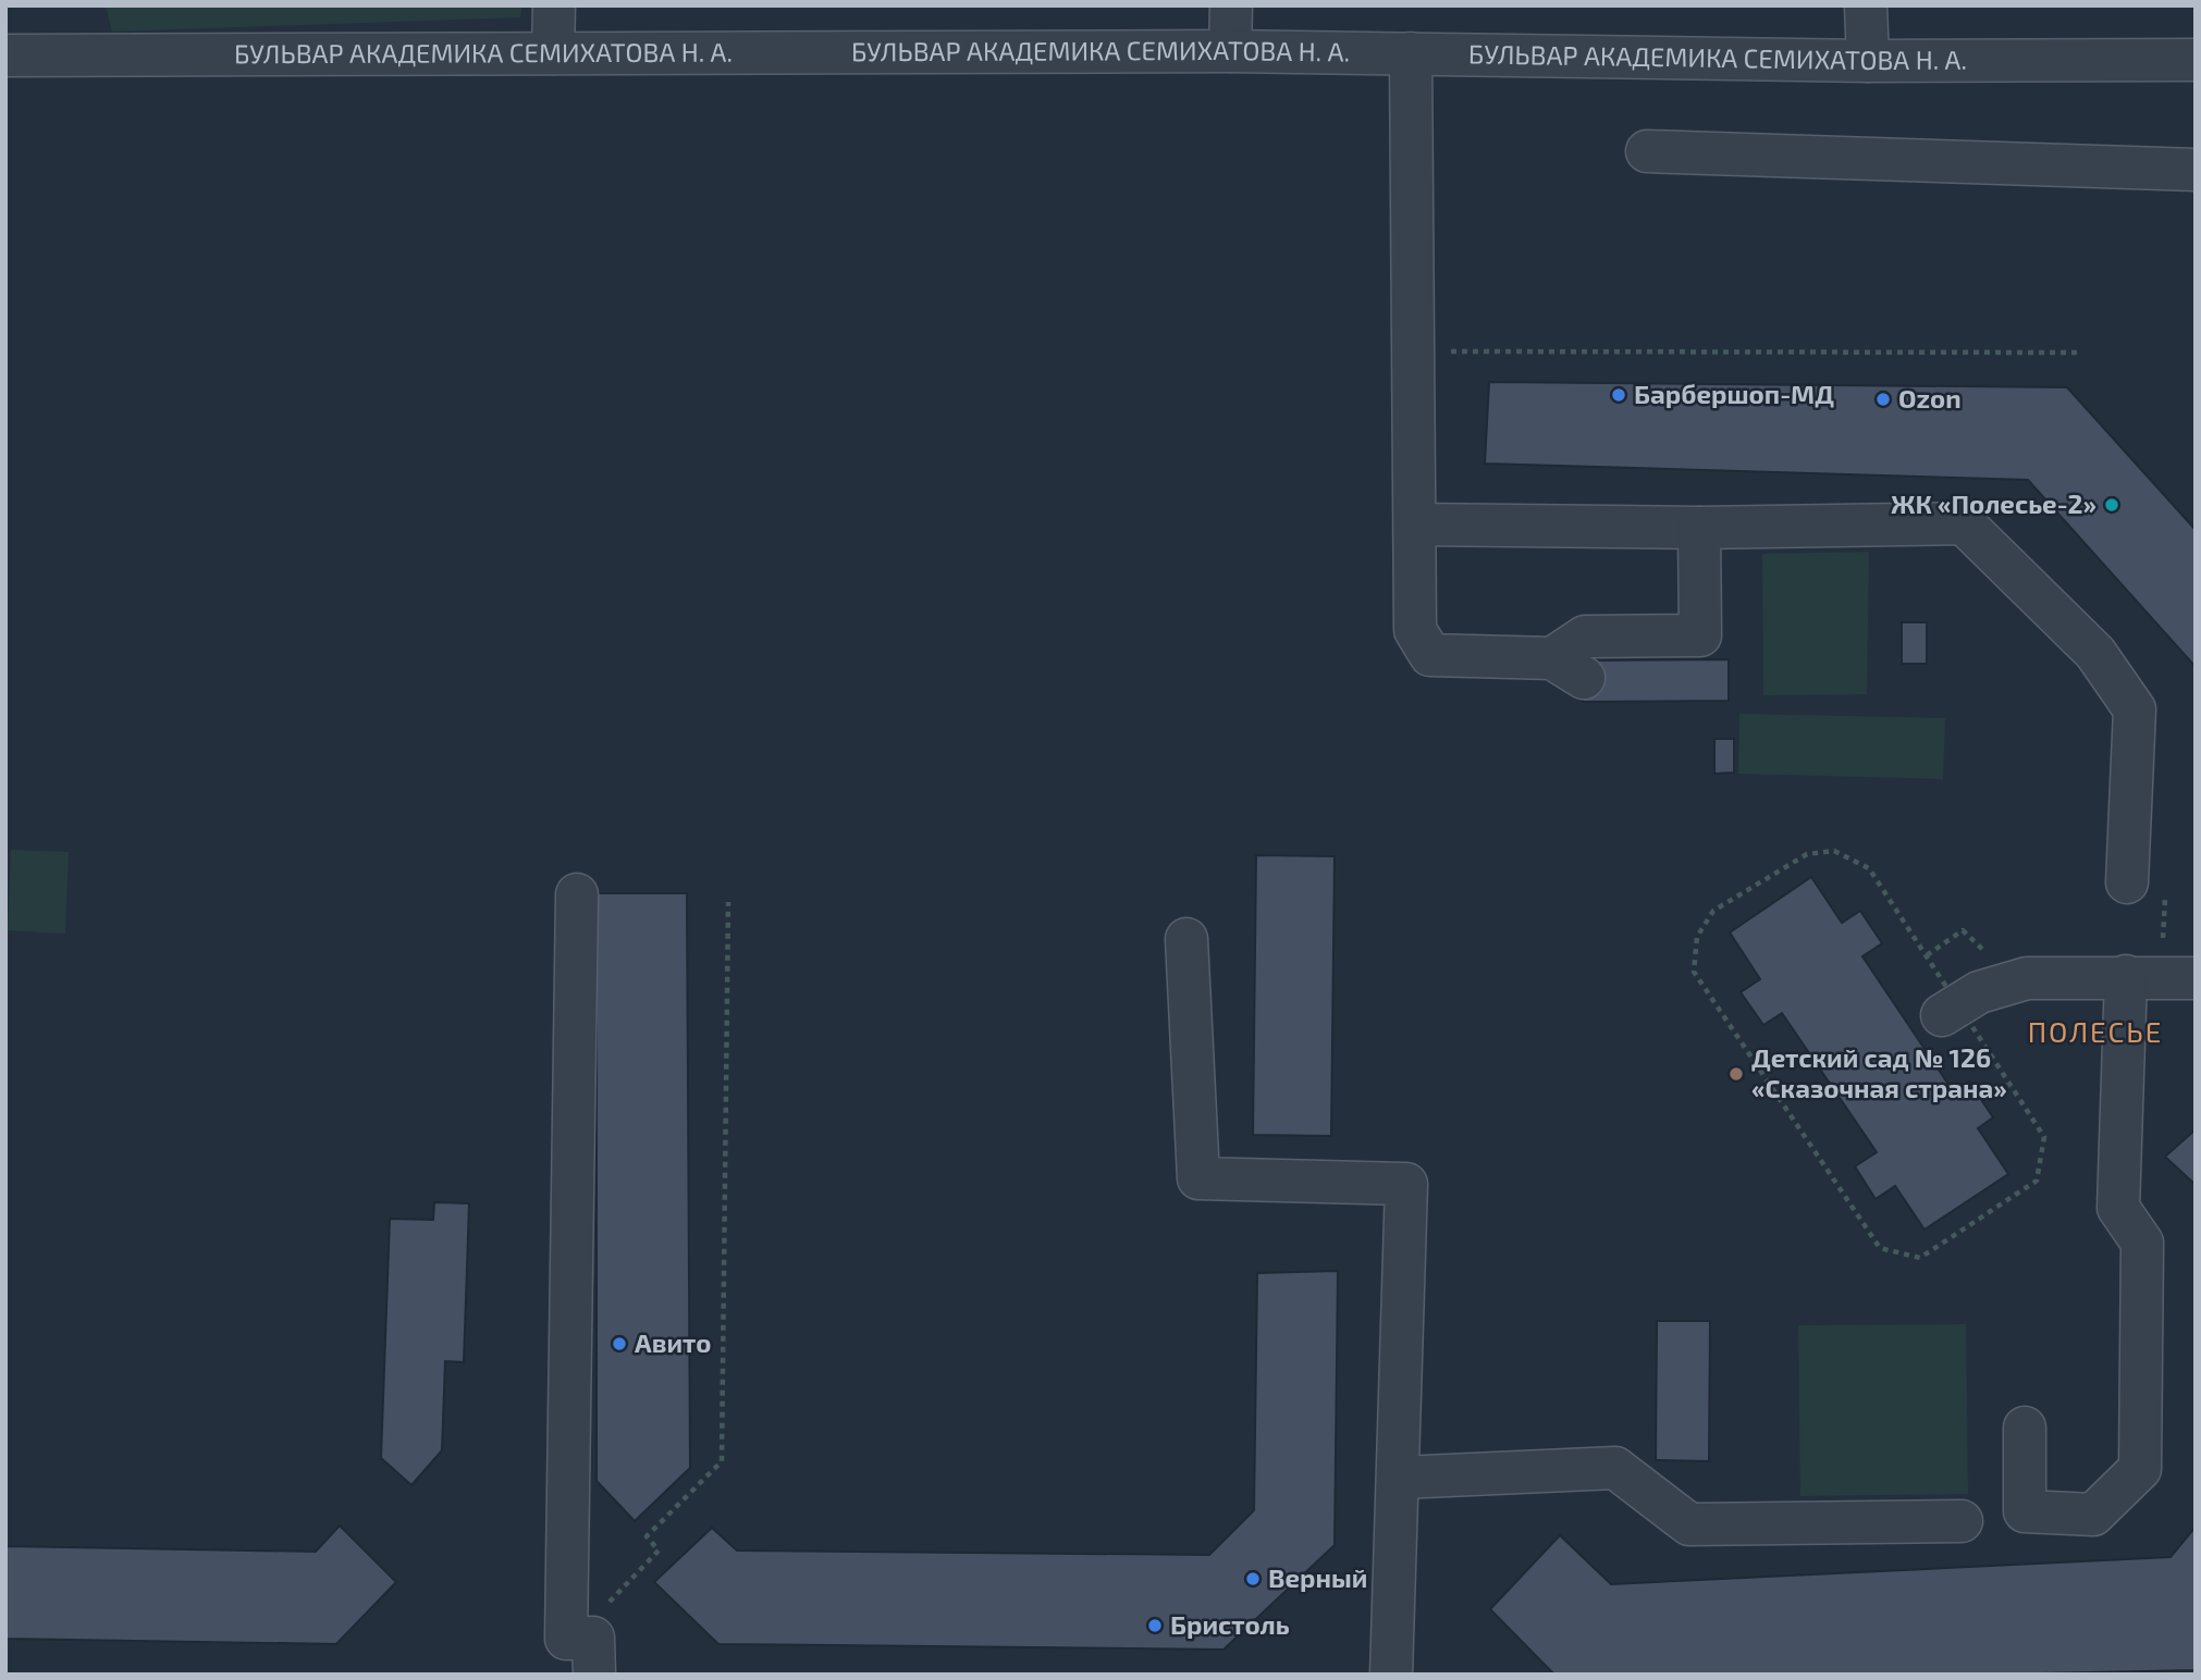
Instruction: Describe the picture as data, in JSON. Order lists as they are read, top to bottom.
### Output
{
  "streets": {
    "street": ["БУЛЬВАР АКАДЕМИКА СЕМИХАТОВА Н. А."]
  },
  "districts": ["ПОЛЕСЬЕ"],
  "places": [
    "Барбершоп-МД",
    "Ozon",
    "ЖК «Полесье-2»",
    "Детский сад № 126 «Сказочная страна»",
    "Авито",
    "Верный",
    "Бристоль"
  ]
}
